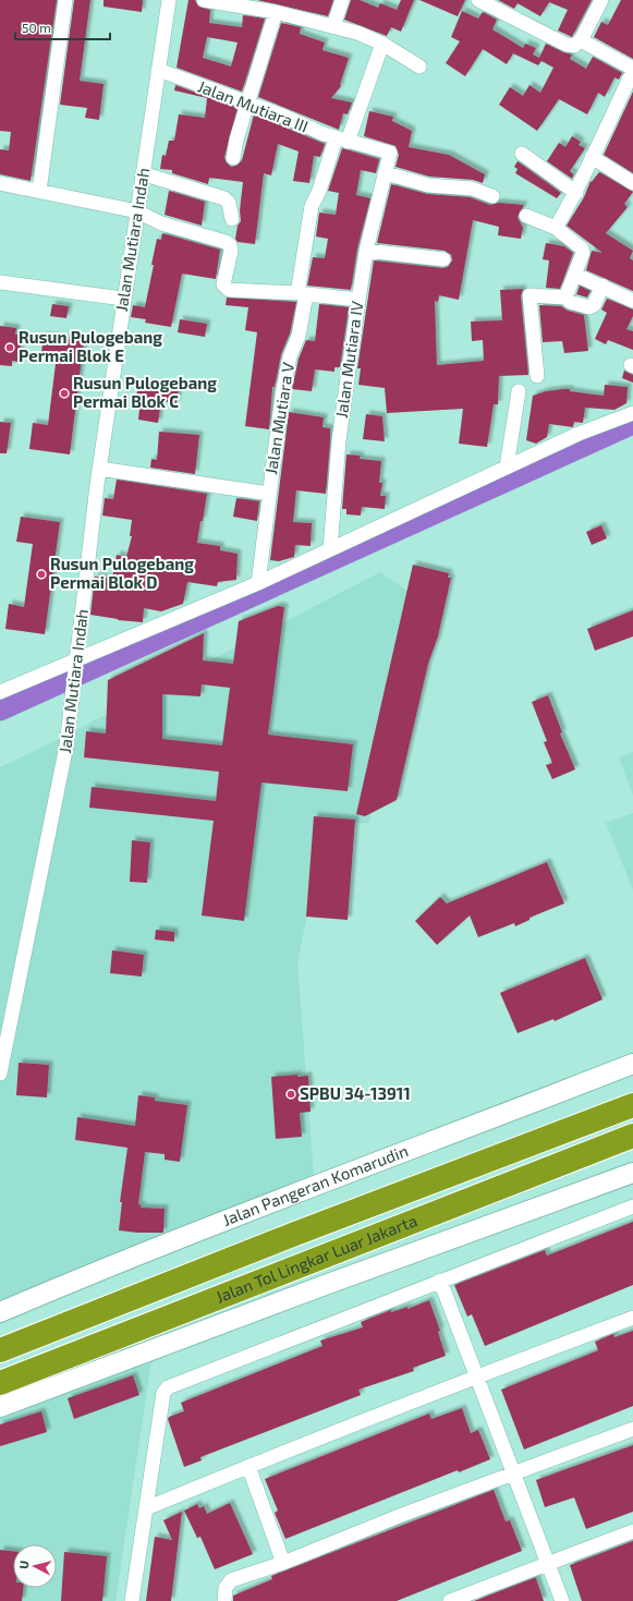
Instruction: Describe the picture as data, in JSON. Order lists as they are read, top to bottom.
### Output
{
  "streets": {
    "highway": ["Jalan Tol Lingkar Luar Jakarta"],
    "street": [
      "Jalan Mutiara III",
      "Jalan Mutiara Indah",
      "Jalan Mutiara IV",
      "Jalan Mutiara V",
      "Jalan Pangeran Komarudin"
    ]
  },
  "crossings": [
    ["Jalan Mutiara III", "Jalan Mutiara Indah"],
    ["Jalan Mutiara III", "Jalan Mutiara IV"],
    ["Jalan Mutiara III", "Jalan Mutiara V"],
    ["Jalan Mutiara Indah", "Jalan Mutiara V"]
  ],
  "places": [
    "Rusun Pulogebang Permai Blok E",
    "Rusun Pulogebang Permai Blok C",
    "Rusun Pulogebang Permai Blok D",
    "SPBU 34-13911"
  ],
  "scale_bar": "50 m",
  "north": "left"
}
